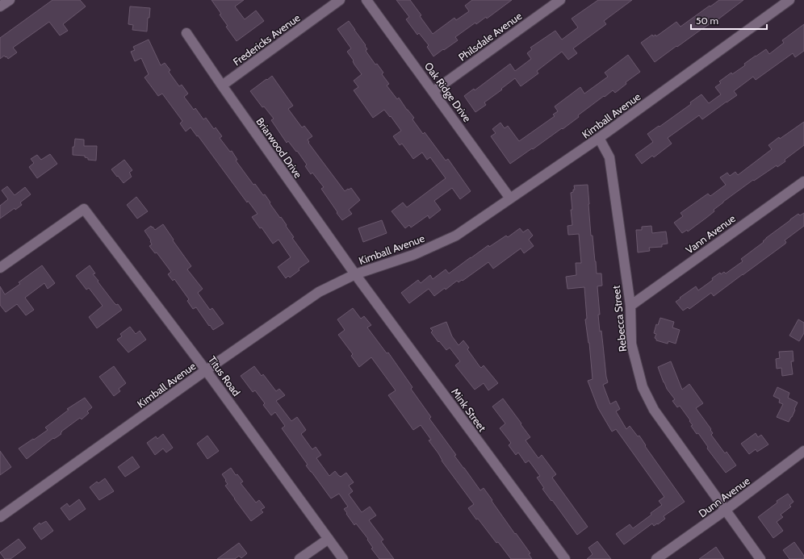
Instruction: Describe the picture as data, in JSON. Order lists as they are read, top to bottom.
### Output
{
  "streets": {
    "street": [
      "Philsdale Avenue",
      "Fredericks Avenue",
      "Oak Ridge Drive",
      "Kimball Avenue",
      "Briarwood Drive",
      "Vann Avenue",
      "Rebecca Street",
      "Titus Road",
      "Mink Street",
      "Dunn Avenue"
    ]
  },
  "crossings": [
    ["Philsdale Avenue", "Oak Ridge Drive"],
    ["Fredericks Avenue", "Briarwood Drive"],
    ["Oak Ridge Drive", "Kimball Avenue"],
    ["Kimball Avenue", "Briarwood Drive"],
    ["Kimball Avenue", "Rebecca Street"],
    ["Kimball Avenue", "Titus Road"],
    ["Kimball Avenue", "Mink Street"],
    ["Briarwood Drive", "Mink Street"],
    ["Vann Avenue", "Rebecca Street"],
    ["Rebecca Street", "Dunn Avenue"]
  ],
  "scale_bar": "50 m"
}
